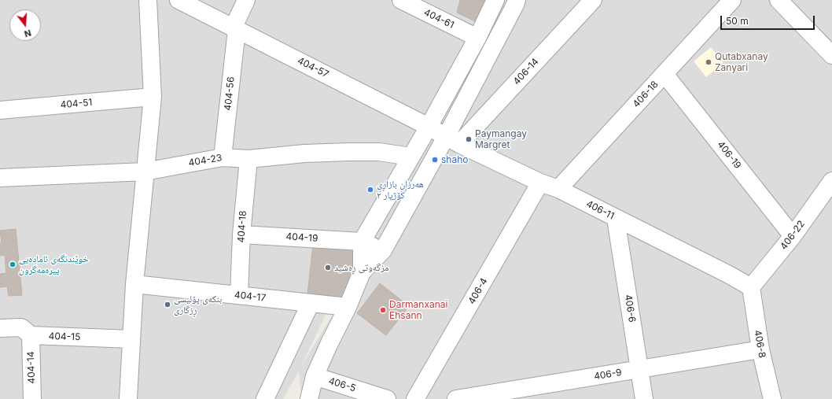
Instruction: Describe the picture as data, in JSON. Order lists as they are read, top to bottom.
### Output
{
  "streets": {
    "street": [
      "404-61",
      "404-57",
      "406-14",
      "404-56",
      "406-18",
      "404-51",
      "406-19",
      "404-23",
      "406-11",
      "404-18",
      "406-22",
      "404-19",
      "406-4",
      "404-17",
      "406-6",
      "404-15",
      "406-8",
      "404-14",
      "406-9",
      "406-5"
    ]
  },
  "crossings": [
    ["404-57", "406-14"],
    ["404-57", "404-56"],
    ["404-57", "406-11"],
    ["406-14", "406-11"],
    ["404-56", "404-23"],
    ["406-18", "406-19"],
    ["406-18", "406-11"],
    ["406-19", "406-22"],
    ["404-23", "404-18"],
    ["406-11", "406-22"],
    ["406-11", "406-4"],
    ["406-11", "406-6"],
    ["406-11", "406-8"],
    ["404-18", "404-19"],
    ["404-18", "404-17"],
    ["406-22", "406-8"],
    ["406-6", "406-9"],
    ["404-15", "404-14"],
    ["406-8", "406-9"]
  ],
  "places": [
    "Qutabxanay Zanyari",
    "Paymangay Margret",
    "shaho",
    "هەرزان بازاڕی کۆژیار ٢",
    "خوێندنگەی ئامادەیی پیرەمەگرون",
    "مزگەوتی ڕەشید",
    "بنکەی پۆلیسی ڕزگاری",
    "Darmanxanai Ehsann"
  ],
  "scale_bar": "50 m",
  "north": "bottom"
}
